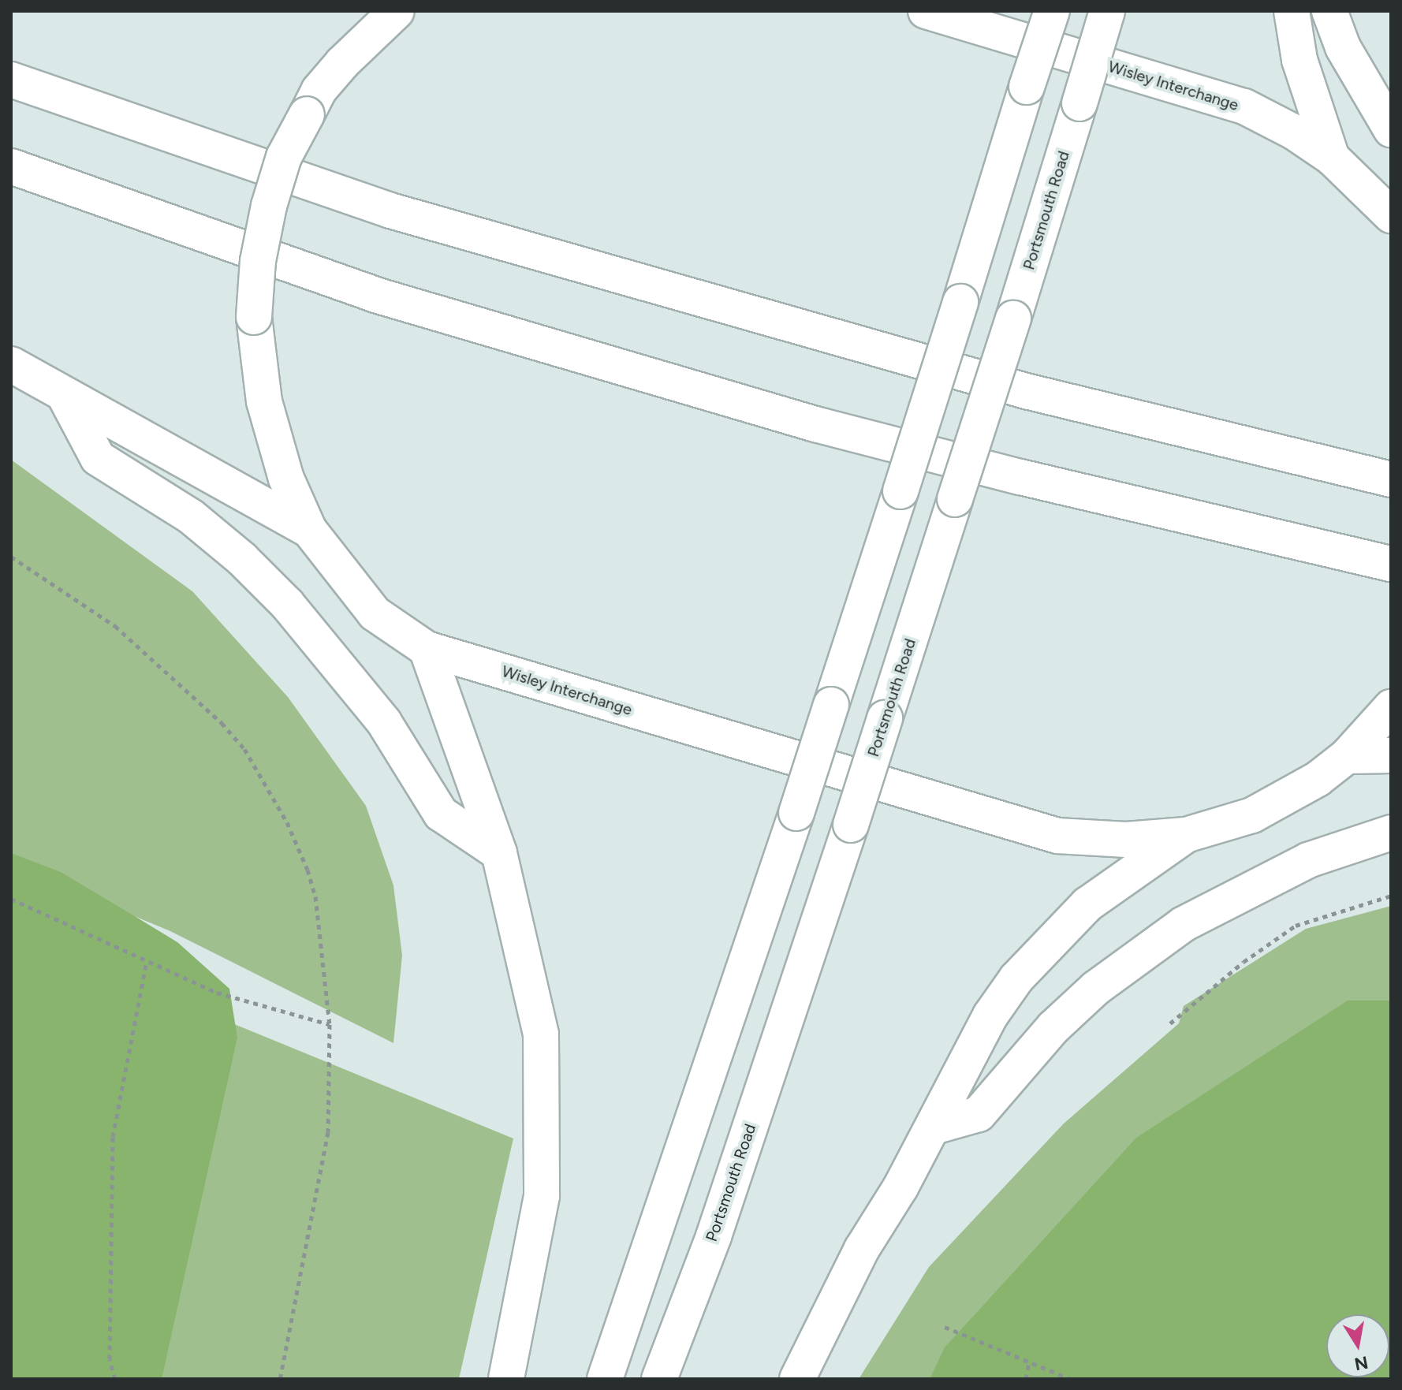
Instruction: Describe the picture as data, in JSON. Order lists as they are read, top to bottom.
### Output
{
  "streets": {
    "highway": ["Wisley Interchange", "Portsmouth Road"]
  },
  "north": "bottom"
}
